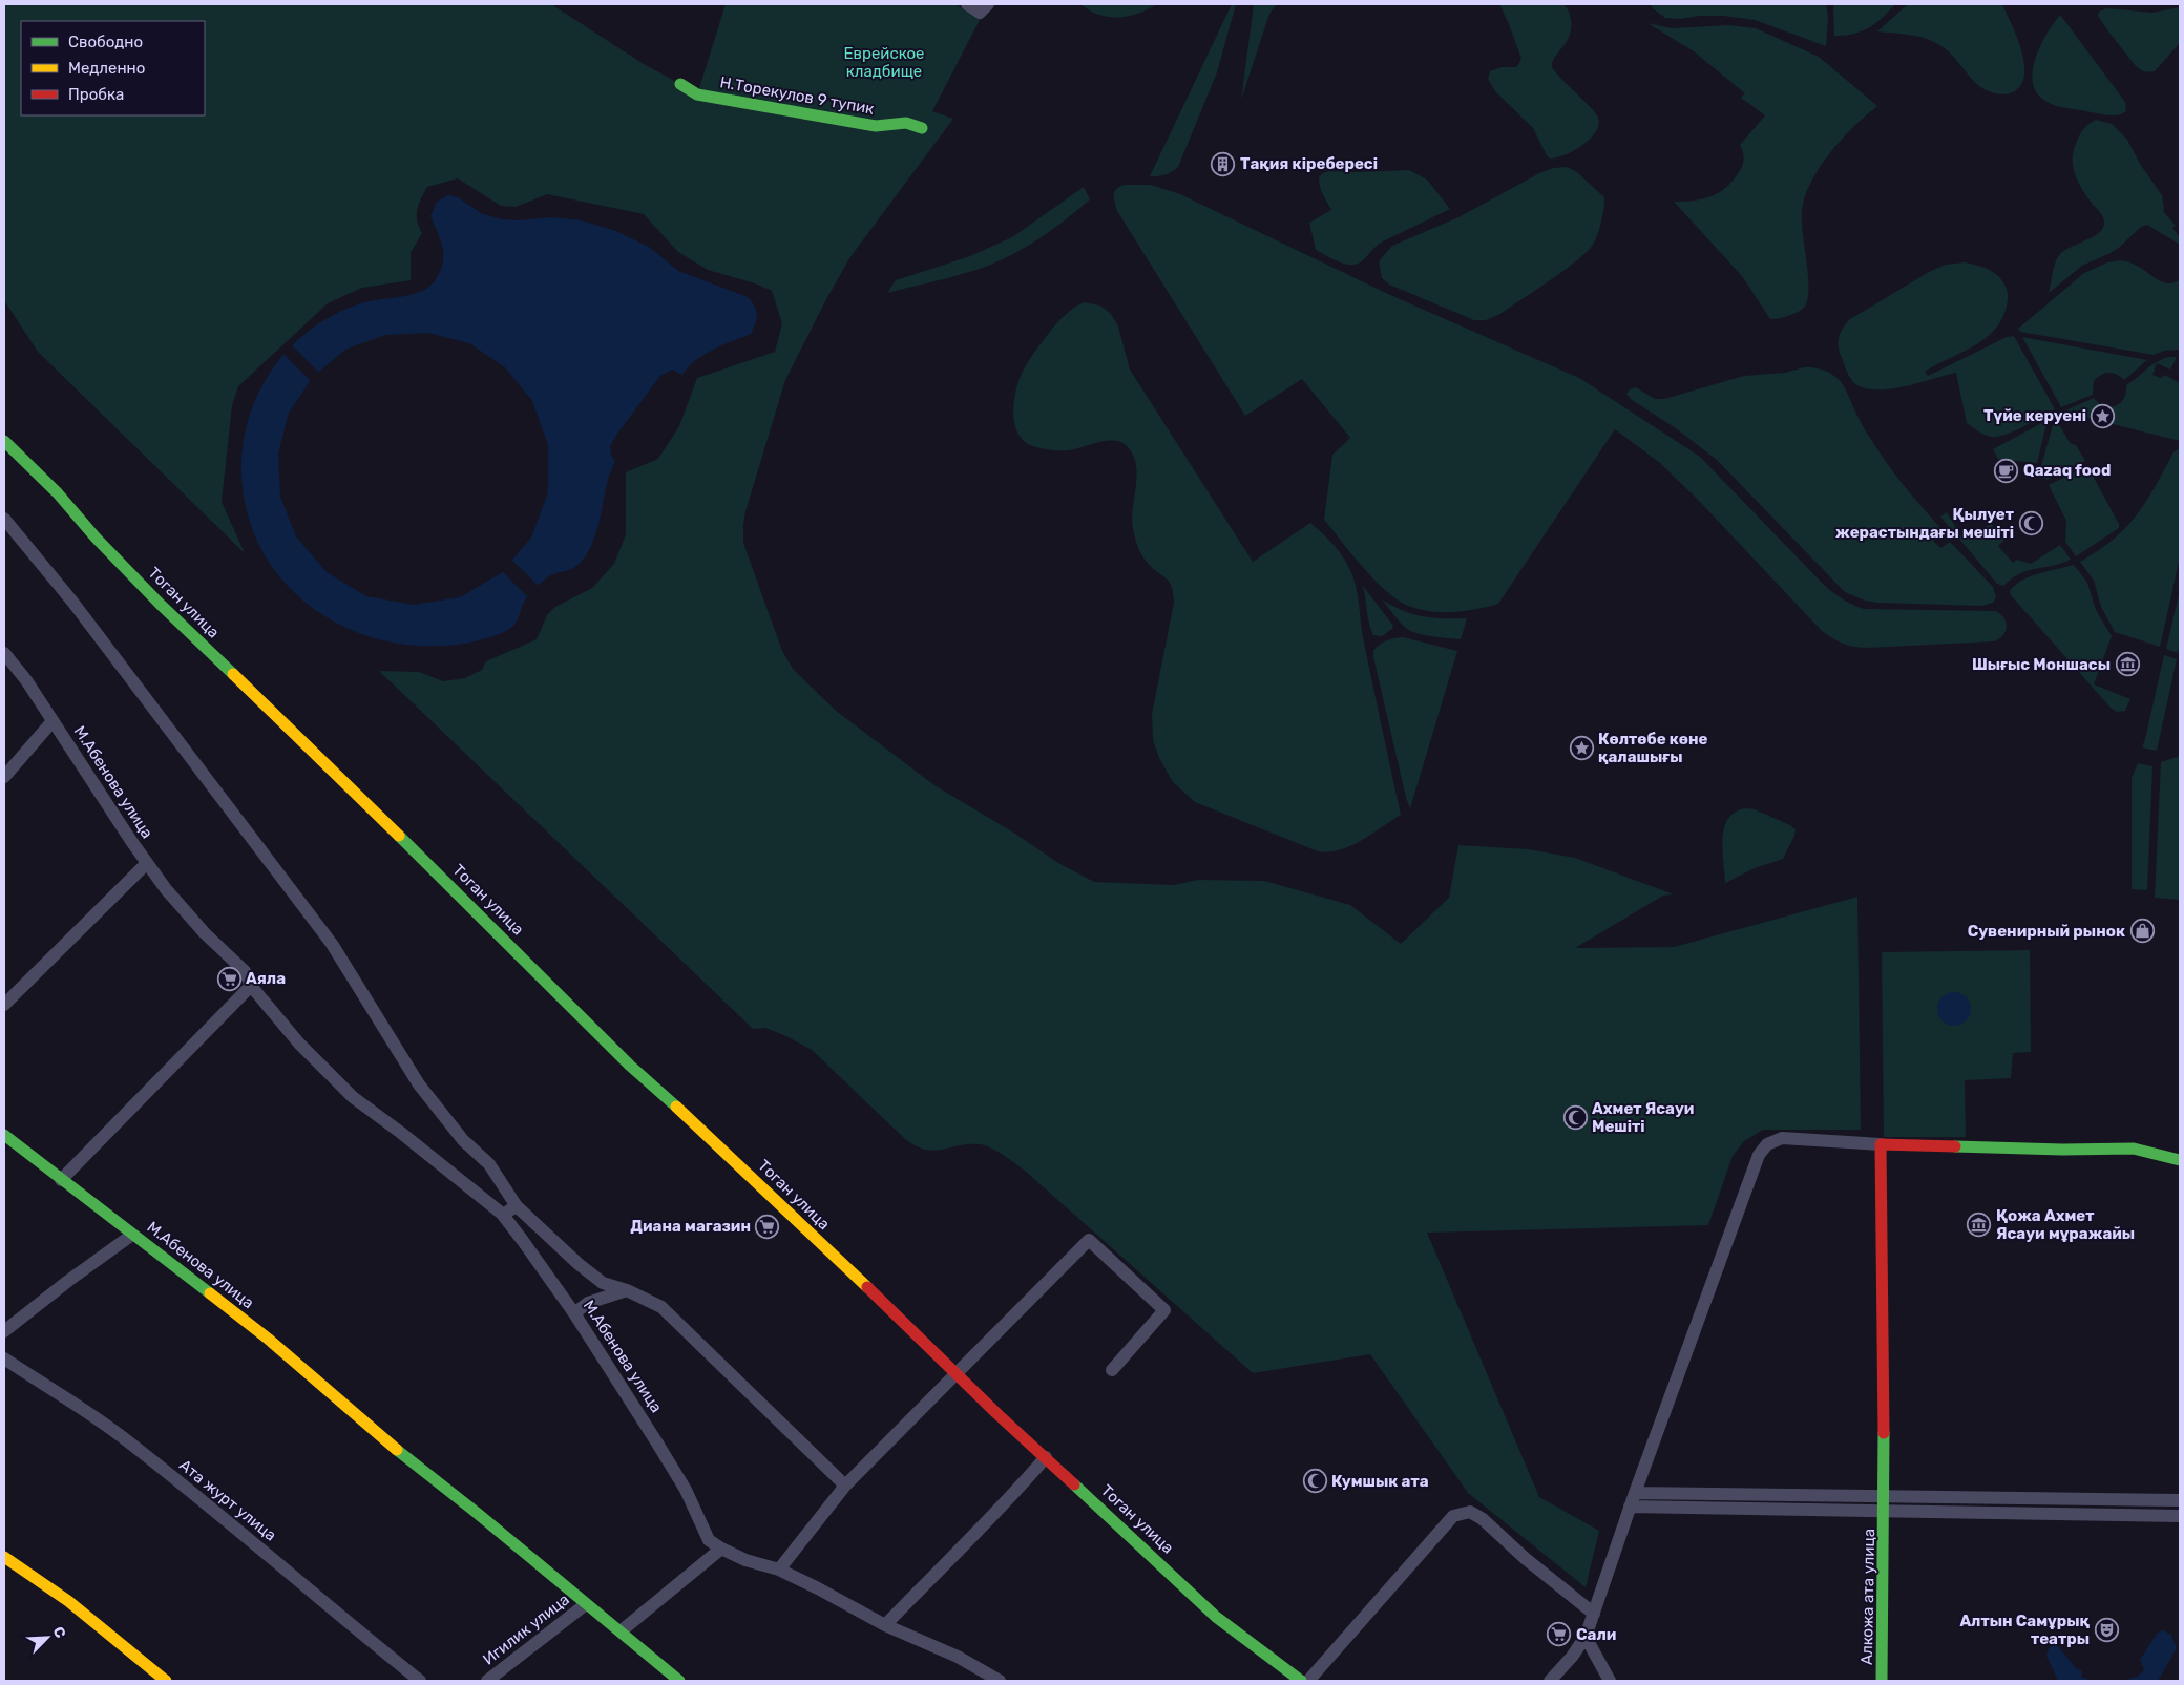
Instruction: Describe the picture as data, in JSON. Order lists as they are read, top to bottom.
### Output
{
  "streets": {
    "street": [
      "Н.Торекулов 9 тупик",
      "Тоган улица",
      "М.Абенова улица",
      "Ата журт улица",
      "Алкожа ата улица",
      "Игилик улица"
    ]
  },
  "crossings": [
    ["М.Абенова улица", "Игилик улица"]
  ],
  "parks": ["Еврейское кладбище"],
  "places": {
    "building": ["Тақия кіребересі"],
    "place": ["Түйе керуені", "Көлтөбе көне қалашығы"],
    "cafe": ["Qazaq food"],
    "mosque": ["Қылует жерастындағы мешіті", "Ахмет Ясауи Мешіті", "Кумшык ата"],
    "museum": ["Шығыс Моншасы", "Қожа Ахмет Ясауи мұражайы"],
    "shop": ["Сувенирный рынок"],
    "supermarket": ["Аяла", "Диана магазин", "Сали"],
    "theatre": ["Алтын Самұрық театры"]
  },
  "legend": ["Свободно", "Медленно", "Пробка"],
  "north": "top right"
}
